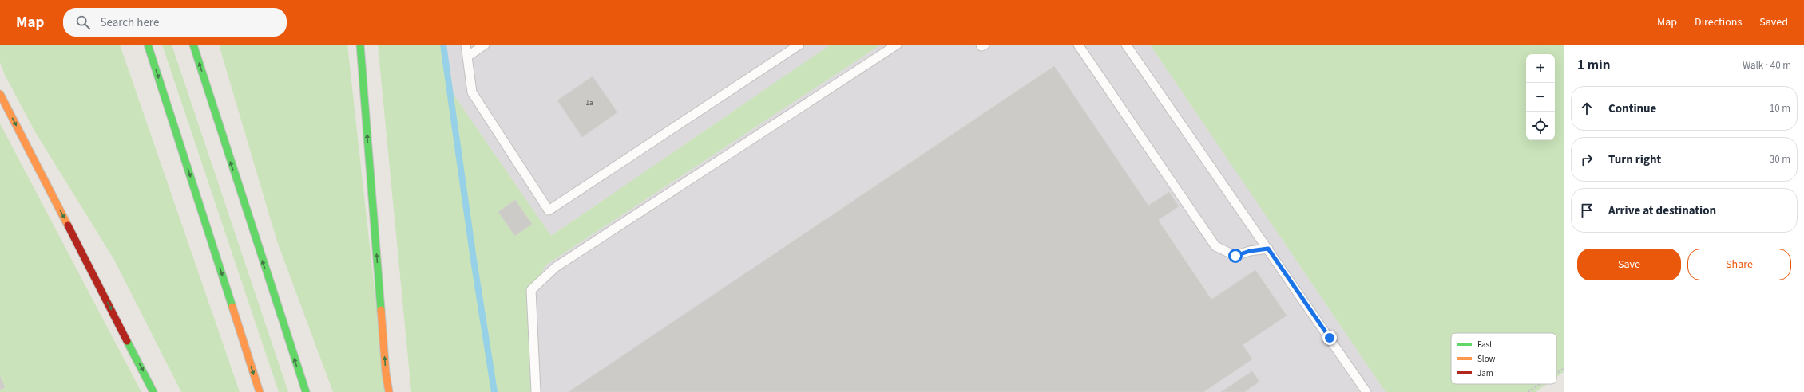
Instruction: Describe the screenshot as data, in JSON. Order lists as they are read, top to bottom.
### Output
{
  "house_numbers": ["1a"],
  "legend": ["Fast", "Slow", "Jam"],
  "page": {
    "header": "Map",
    "search": "Search here",
    "nav": ["Map", "Directions", "Saved"],
    "heading": ["1 min", "Walk · 40 m"],
    "map_buttons": ["+", "−"],
    "list": [
      ["Continue", "10 m"],
      ["Turn right", "30 m"],
      "Arrive at destination"
    ],
    "buttons": ["Save", "Share"]
  }
}
